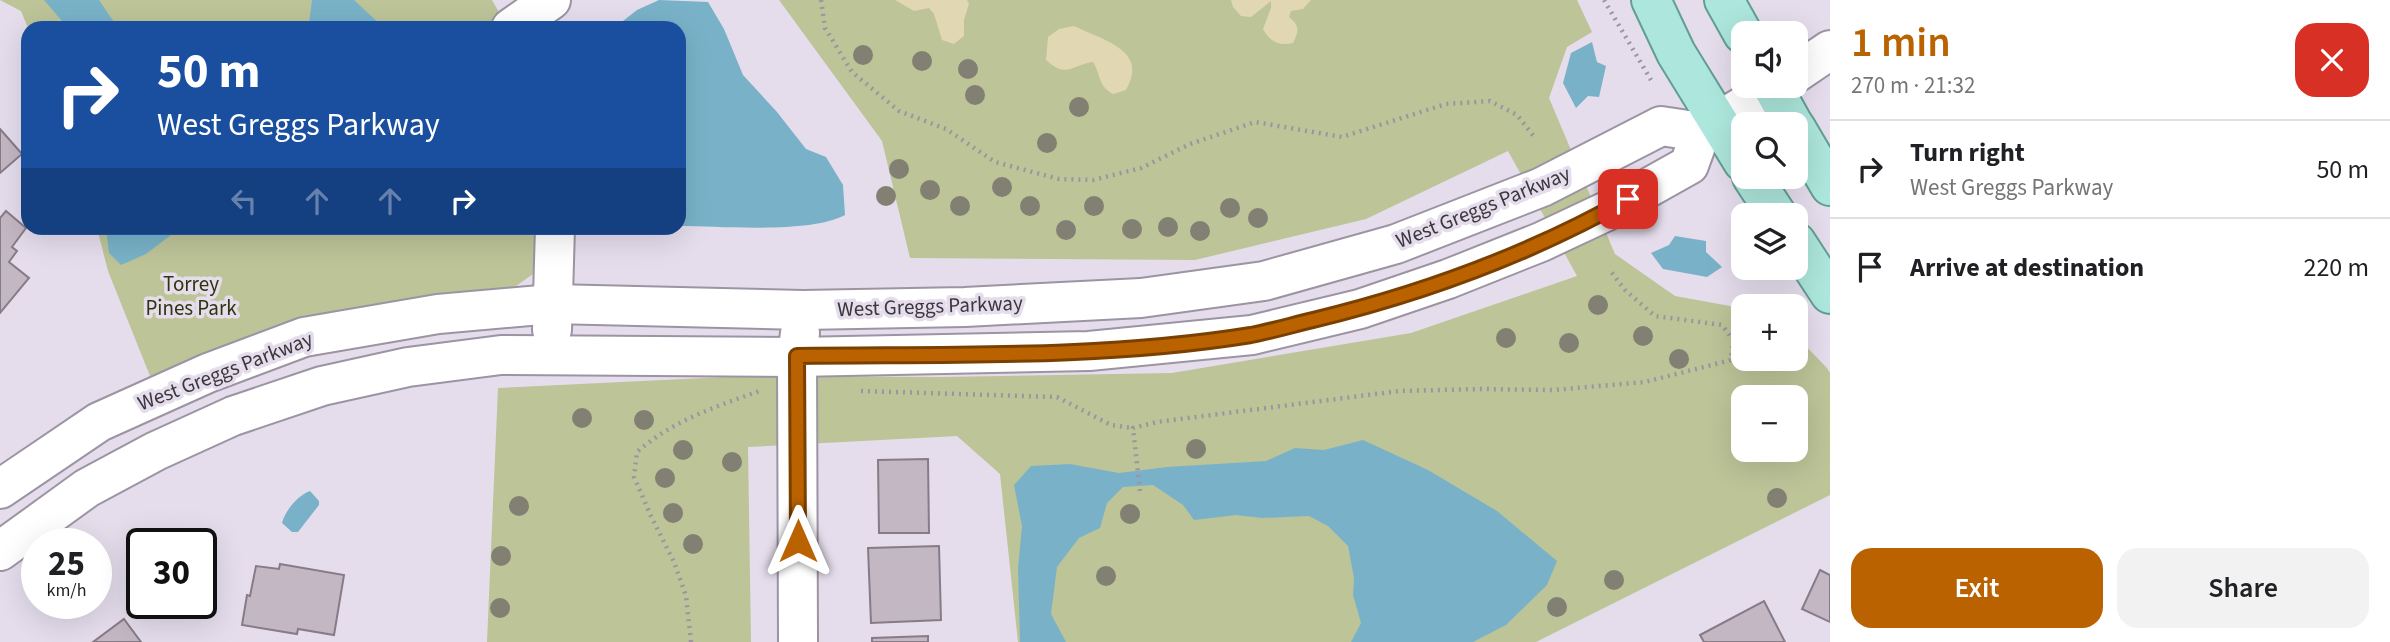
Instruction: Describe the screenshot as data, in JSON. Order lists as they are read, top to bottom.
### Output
{
  "streets": {
    "street": ["West Greggs Parkway"]
  },
  "parks": ["Torrey Pines Park"],
  "page": {
    "heading": ["1 min", "270 m · 21:32"],
    "map_buttons": ["+", "−"],
    "turn": ["50 m", "West Greggs Parkway"],
    "list": [
      {
        "name": "Turn right",
        "note": "West Greggs Parkway",
        "value": "50 m"
      },
      {
        "name": "Arrive at destination",
        "value": "220 m"
      }
    ],
    "speed": "25 km/h",
    "limit": "30",
    "buttons": ["Exit", "Share"]
  }
}
